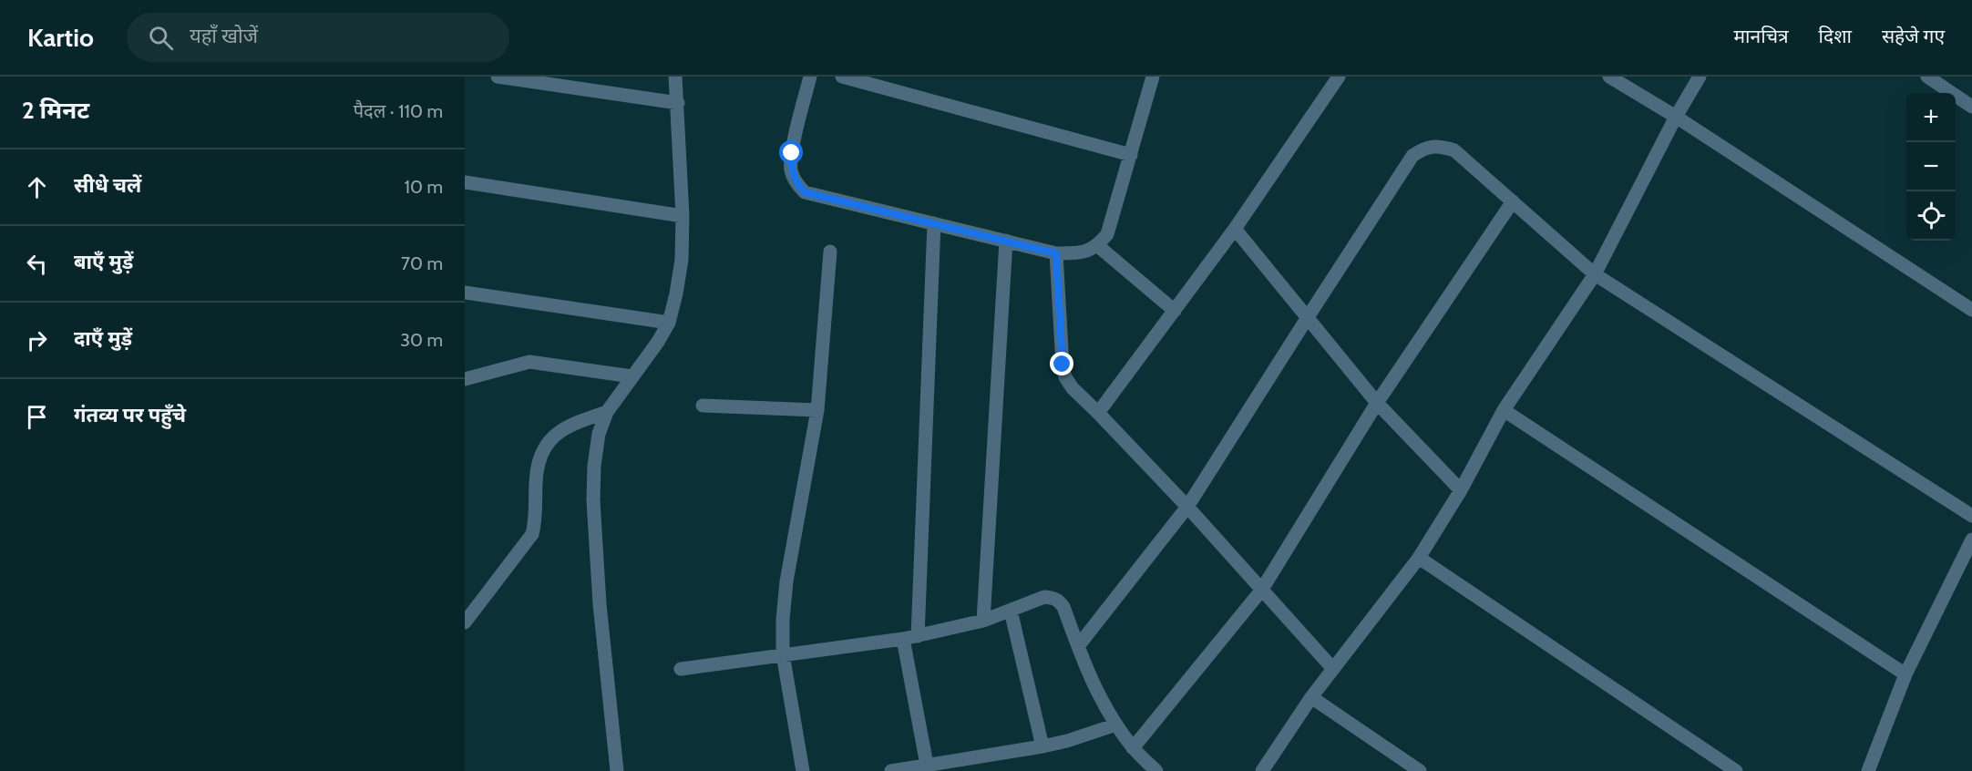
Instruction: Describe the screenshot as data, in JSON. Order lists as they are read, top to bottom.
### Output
{
  "page": {
    "header": "Kartio",
    "search": "यहाँ खोजें",
    "nav": ["मानचित्र", "दिशा", "सहेजे गए"],
    "heading": ["2 मिनट", "पैदल · 110 m"],
    "map_buttons": ["+", "−"],
    "list": [
      ["सीधे चलें", "10 m"],
      ["बाएँ मुड़ें", "70 m"],
      ["दाएँ मुड़ें", "30 m"],
      "गंतव्य पर पहुँचे"
    ]
  }
}
